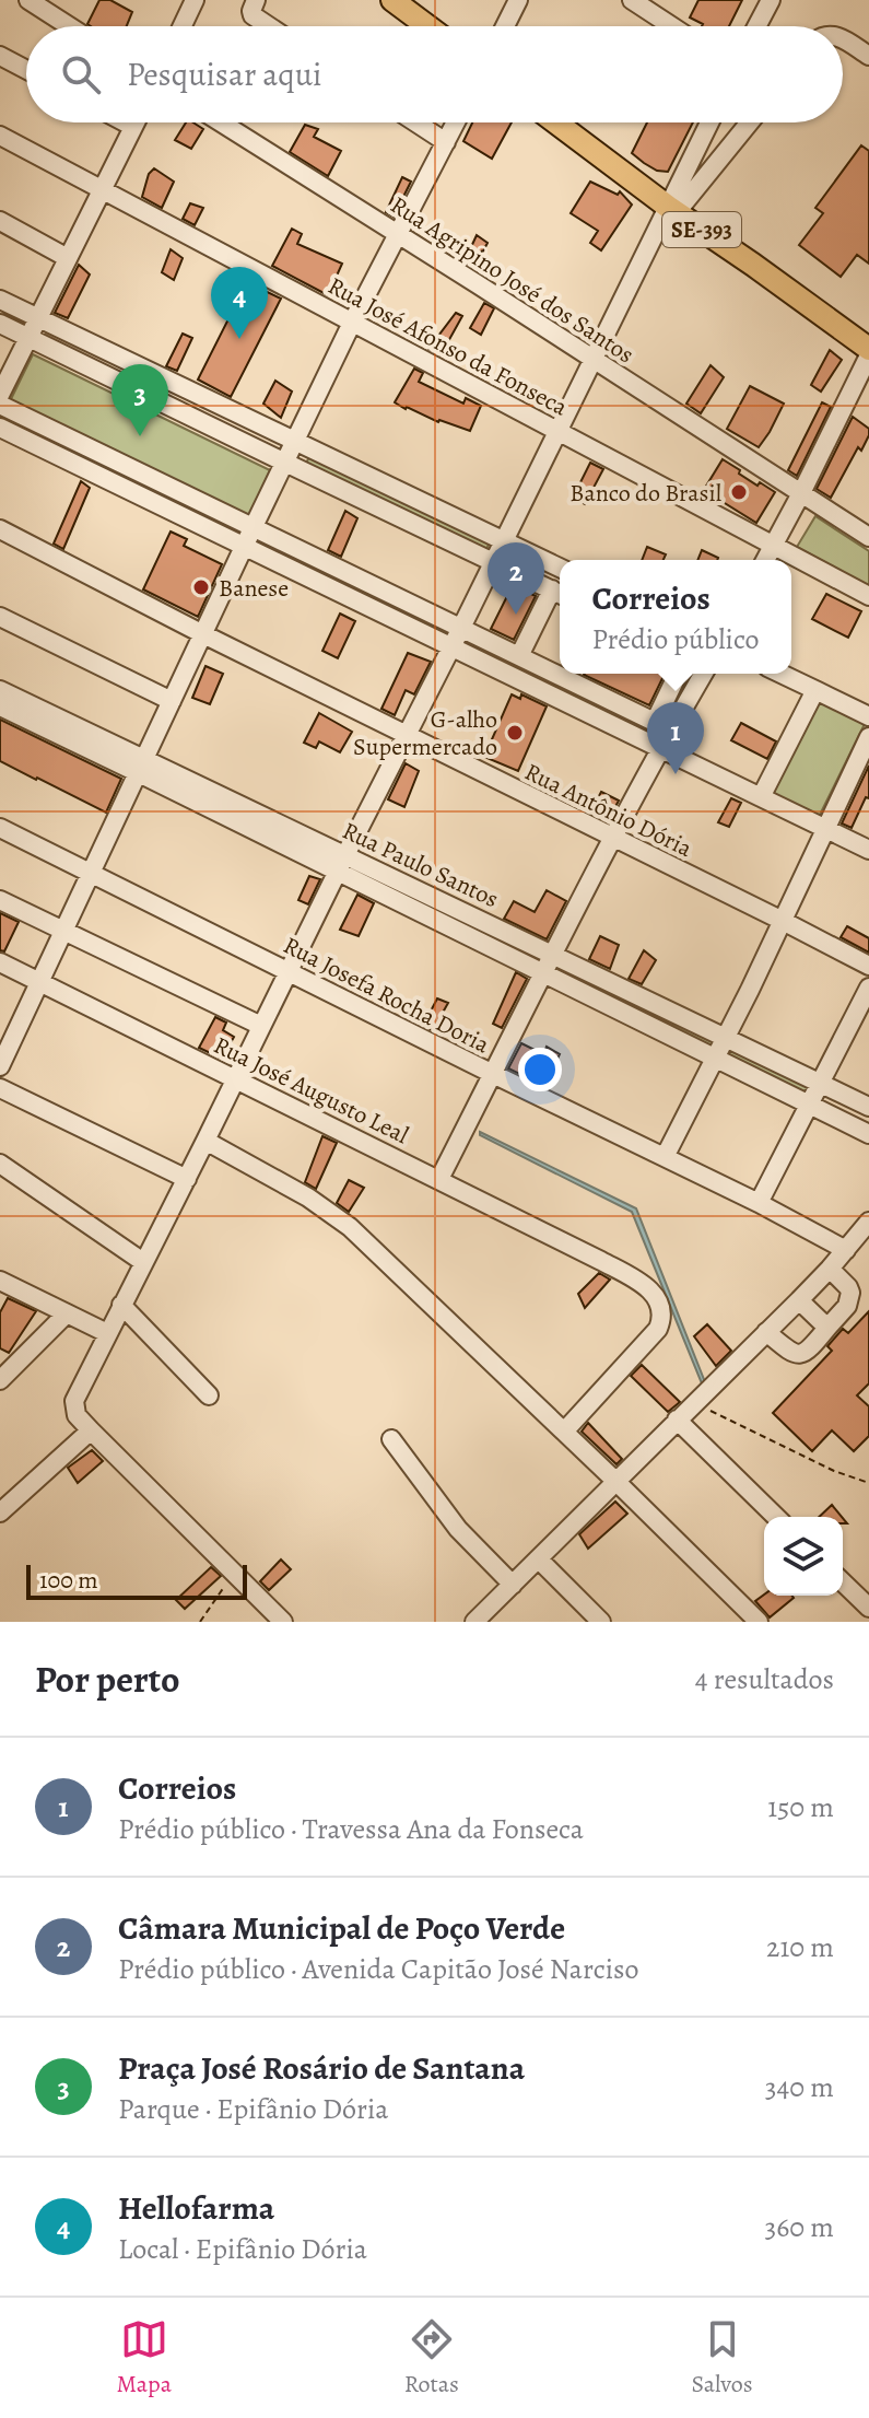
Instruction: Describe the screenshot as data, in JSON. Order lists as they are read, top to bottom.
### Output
{
  "streets": {
    "main road": ["SE-393"],
    "street": [
      "Rua Agripino José dos Santos",
      "Rua José Afonso da Fonseca",
      "Rua Antônio Dória",
      "Rua Paulo Santos",
      "Rua Josefa Rocha Doria",
      "Rua José Augusto Leal"
    ]
  },
  "places": ["Banco do Brasil", "Banese", "G-alho Supermercado"],
  "scale_bar": "100 m",
  "page": {
    "search": "Pesquisar aqui",
    "pins": [
      "4",
      "3",
      "2",
      "1"
    ],
    "popup": ["Correios", "Prédio público"],
    "scale": "100 m",
    "heading": ["Por perto", "4 resultados"],
    "list": [
      {
        "mark": "1",
        "name": "Correios",
        "note": "Prédio público · Travessa Ana da Fonseca",
        "value": "150 m"
      },
      {
        "mark": "2",
        "name": "Câmara Municipal de Poço Verde",
        "note": "Prédio público · Avenida Capitão José Narciso",
        "value": "210 m"
      },
      {
        "mark": "3",
        "name": "Praça José Rosário de Santana",
        "note": "Parque · Epifânio Dória",
        "value": "340 m"
      },
      {
        "mark": "4",
        "name": "Hellofarma",
        "note": "Local · Epifânio Dória",
        "value": "360 m"
      }
    ],
    "nav": ["Mapa", "Rotas", "Salvos"]
  }
}
